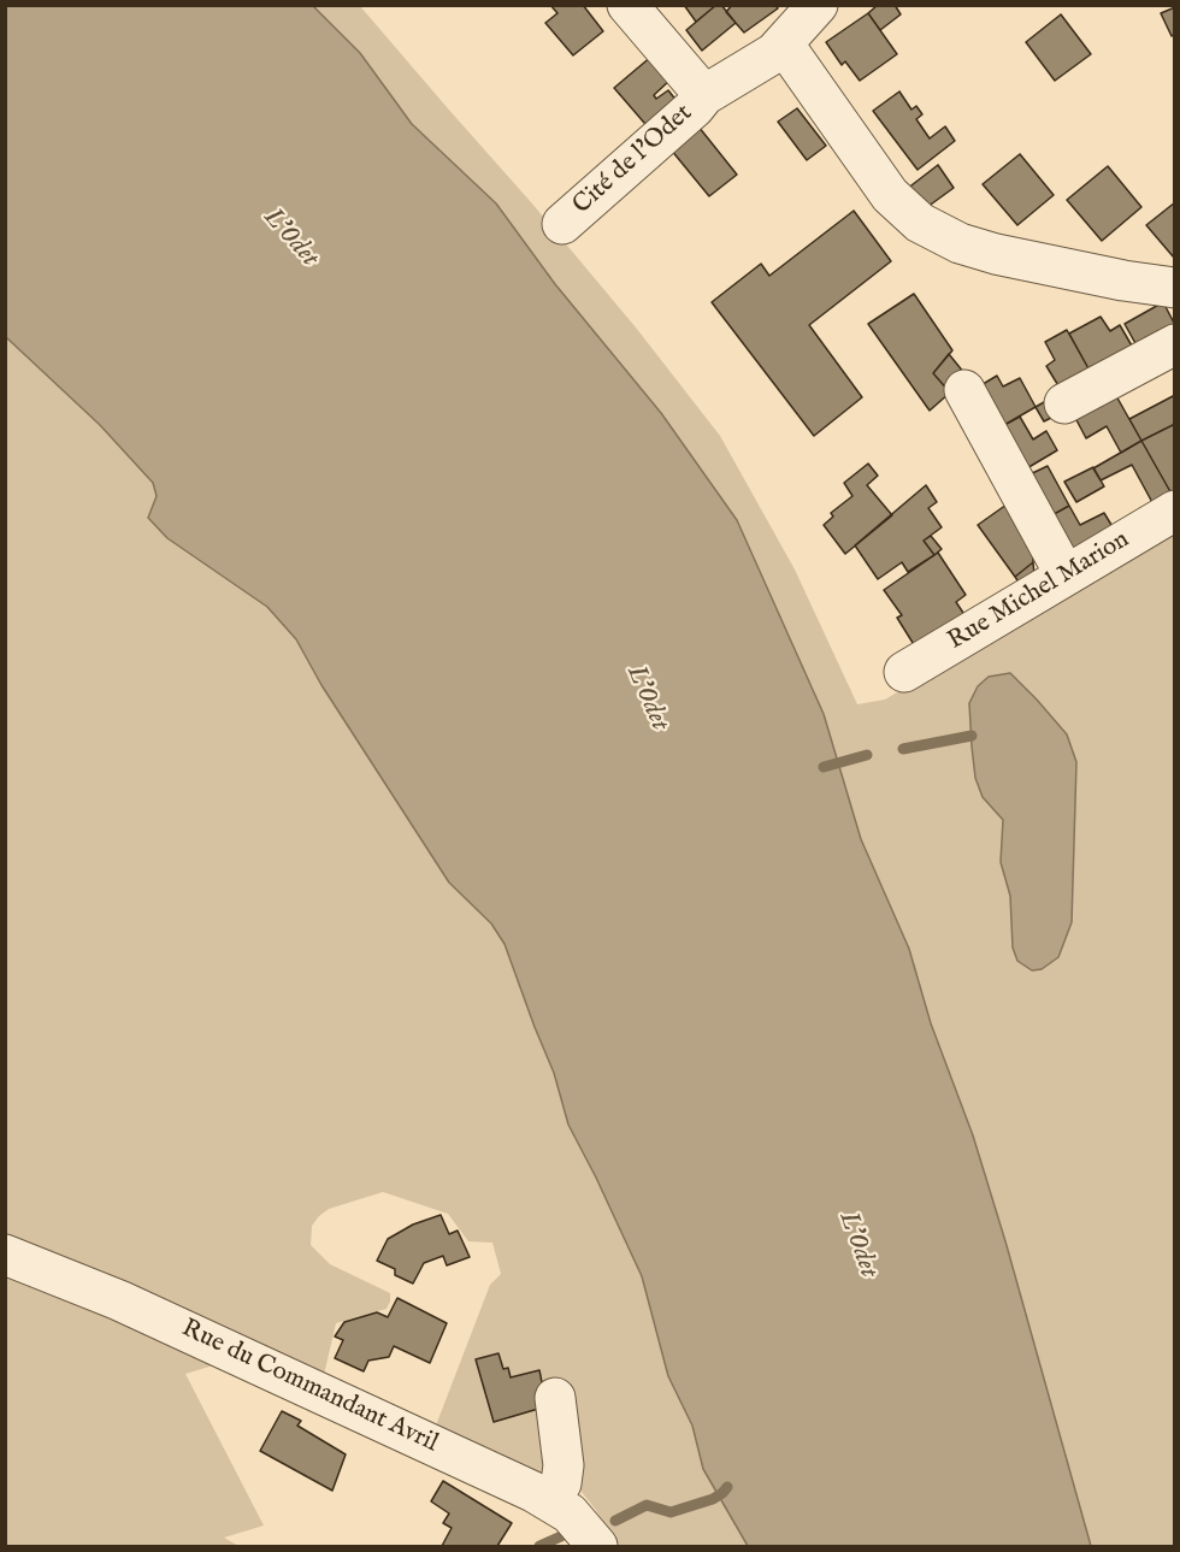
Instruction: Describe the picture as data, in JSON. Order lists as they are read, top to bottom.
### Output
{
  "streets": {
    "street": ["Cité de l'Odet", "Rue Michel Marion", "Rue du Commandant Avril"]
  },
  "water": ["L'Odet"]
}
